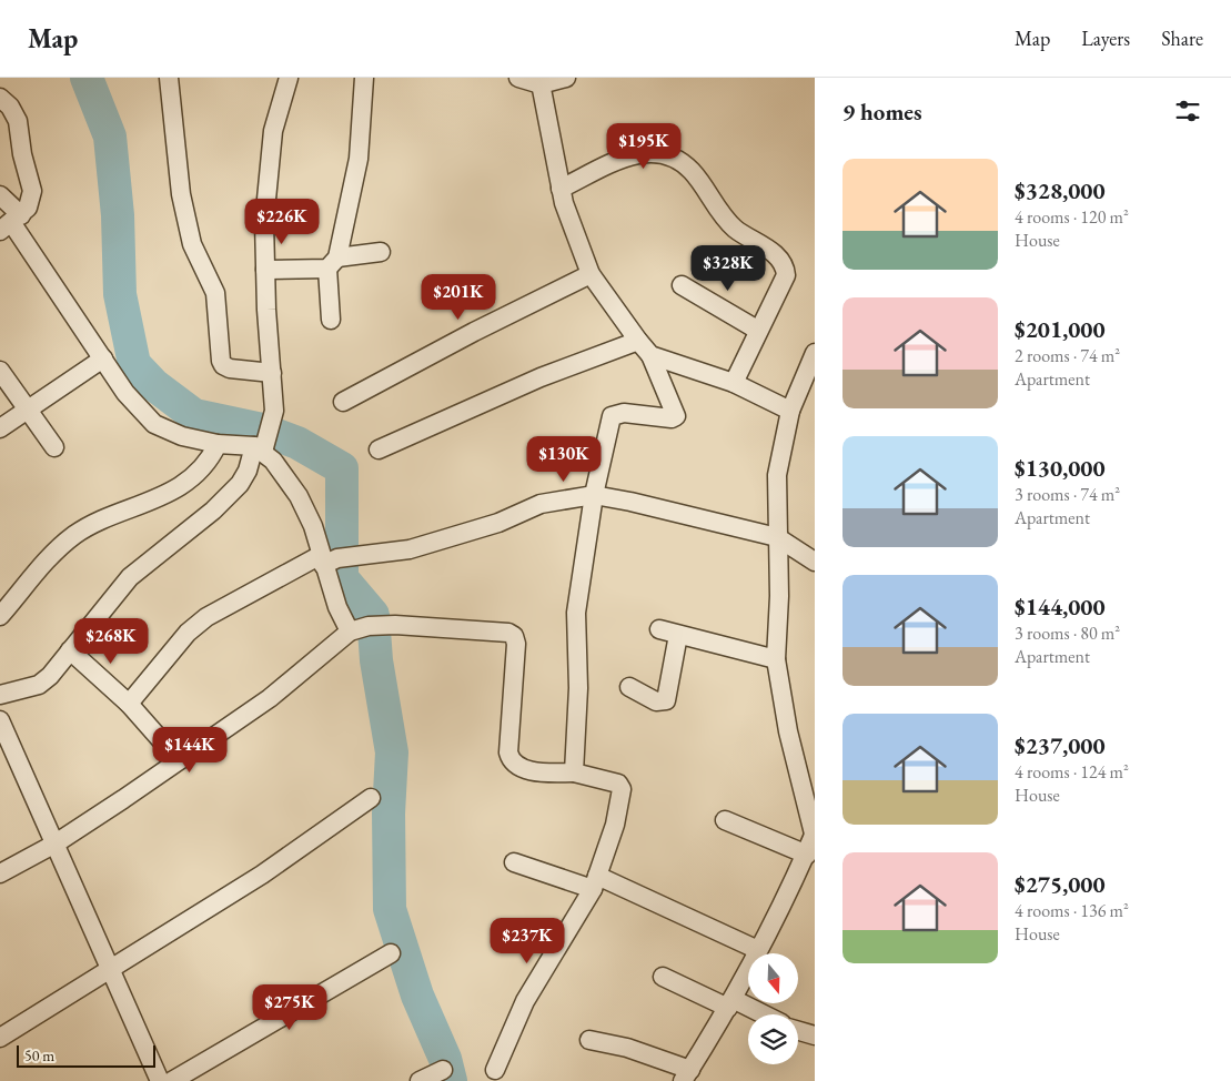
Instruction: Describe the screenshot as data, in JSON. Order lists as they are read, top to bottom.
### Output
{
  "scale_bar": "50 m",
  "north": "bottom",
  "page": {
    "header": "Map",
    "nav": ["Map", "Layers", "Share"],
    "heading": "9 homes",
    "price": [
      "$195K",
      "$226K",
      "$328K",
      "$201K",
      "$130K",
      "$268K",
      "$144K",
      "$237K",
      "$275K"
    ],
    "list": [
      {
        "name": "$328,000",
        "note": "4 rooms · 120 m² · House"
      },
      {
        "name": "$201,000",
        "note": "2 rooms · 74 m² · Apartment"
      },
      {
        "name": "$130,000",
        "note": "3 rooms · 74 m² · Apartment"
      },
      {
        "name": "$144,000",
        "note": "3 rooms · 80 m² · Apartment"
      },
      {
        "name": "$237,000",
        "note": "4 rooms · 124 m² · House"
      },
      {
        "name": "$275,000",
        "note": "4 rooms · 136 m² · House"
      }
    ],
    "scale": "50 m"
  }
}
